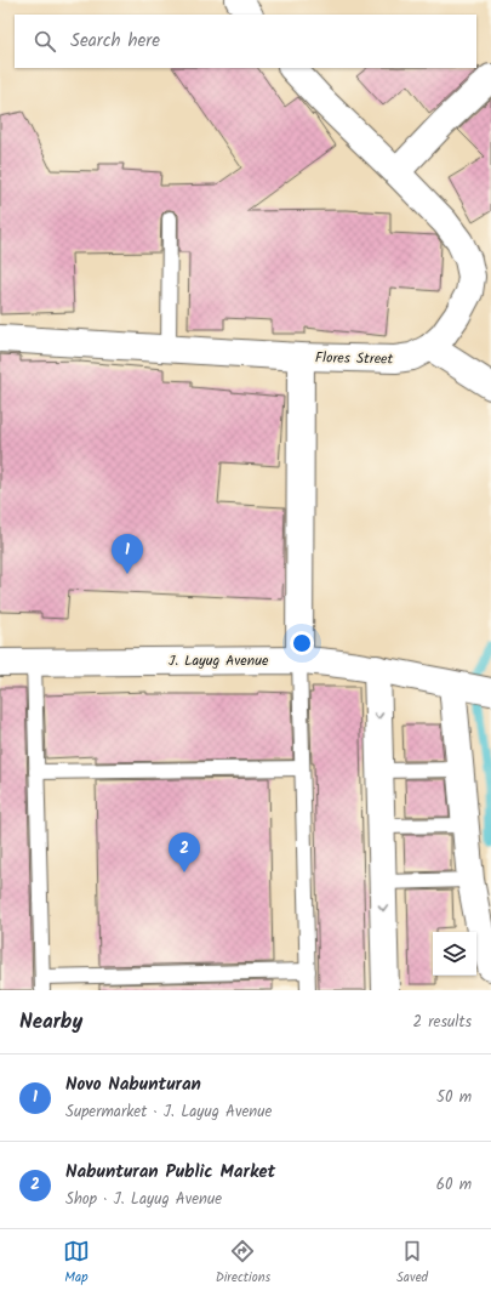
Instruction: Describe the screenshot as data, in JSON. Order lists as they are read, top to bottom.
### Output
{
  "streets": {
    "street": ["Flores Street", "J. Layug Avenue"]
  },
  "page": {
    "search": "Search here",
    "pins": ["1", "2"],
    "heading": ["Nearby", "2 results"],
    "list": [
      {
        "mark": "1",
        "name": "Novo Nabunturan",
        "note": "Supermarket · J. Layug Avenue",
        "value": "50 m"
      },
      {
        "mark": "2",
        "name": "Nabunturan Public Market",
        "note": "Shop · J. Layug Avenue",
        "value": "60 m"
      }
    ],
    "nav": ["Map", "Directions", "Saved"]
  }
}
